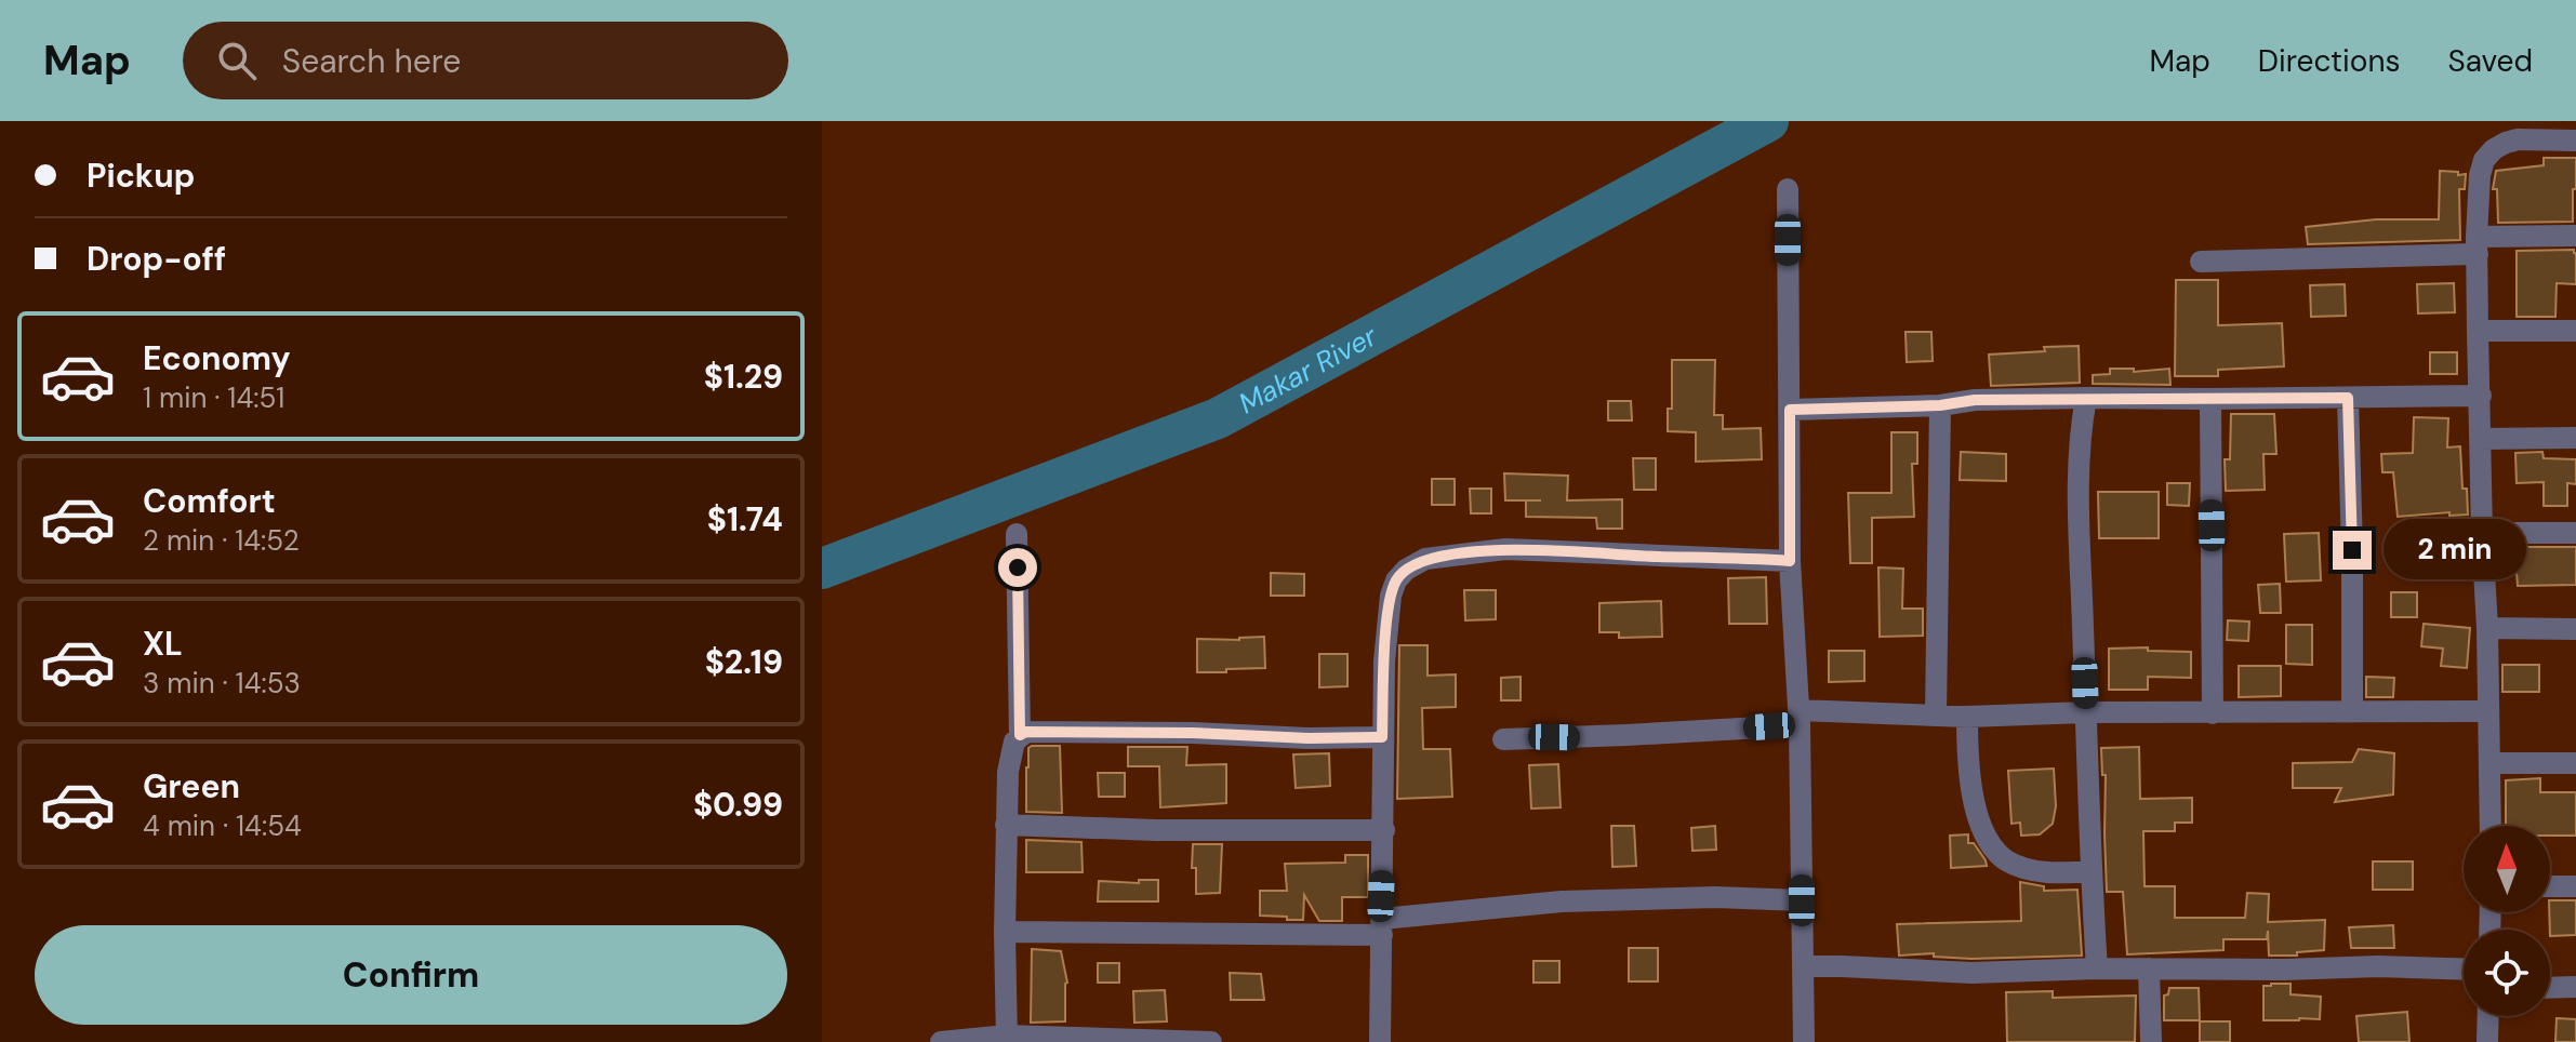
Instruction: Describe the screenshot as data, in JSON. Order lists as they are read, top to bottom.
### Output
{
  "water": ["Makar River"],
  "north": "top",
  "page": {
    "header": "Map",
    "search": "Search here",
    "nav": ["Map", "Directions", "Saved"],
    "banner": ["Pickup", "Drop-off"],
    "list": [
      {
        "name": "Economy",
        "note": "1 min · 14:51",
        "value": "$1.29"
      },
      {
        "name": "Comfort",
        "note": "2 min · 14:52",
        "value": "$1.74"
      },
      {
        "name": "XL",
        "note": "3 min · 14:53",
        "value": "$2.19"
      },
      {
        "name": "Green",
        "note": "4 min · 14:54",
        "value": "$0.99"
      }
    ],
    "bubble": "2 min",
    "buttons": "Confirm"
  }
}
